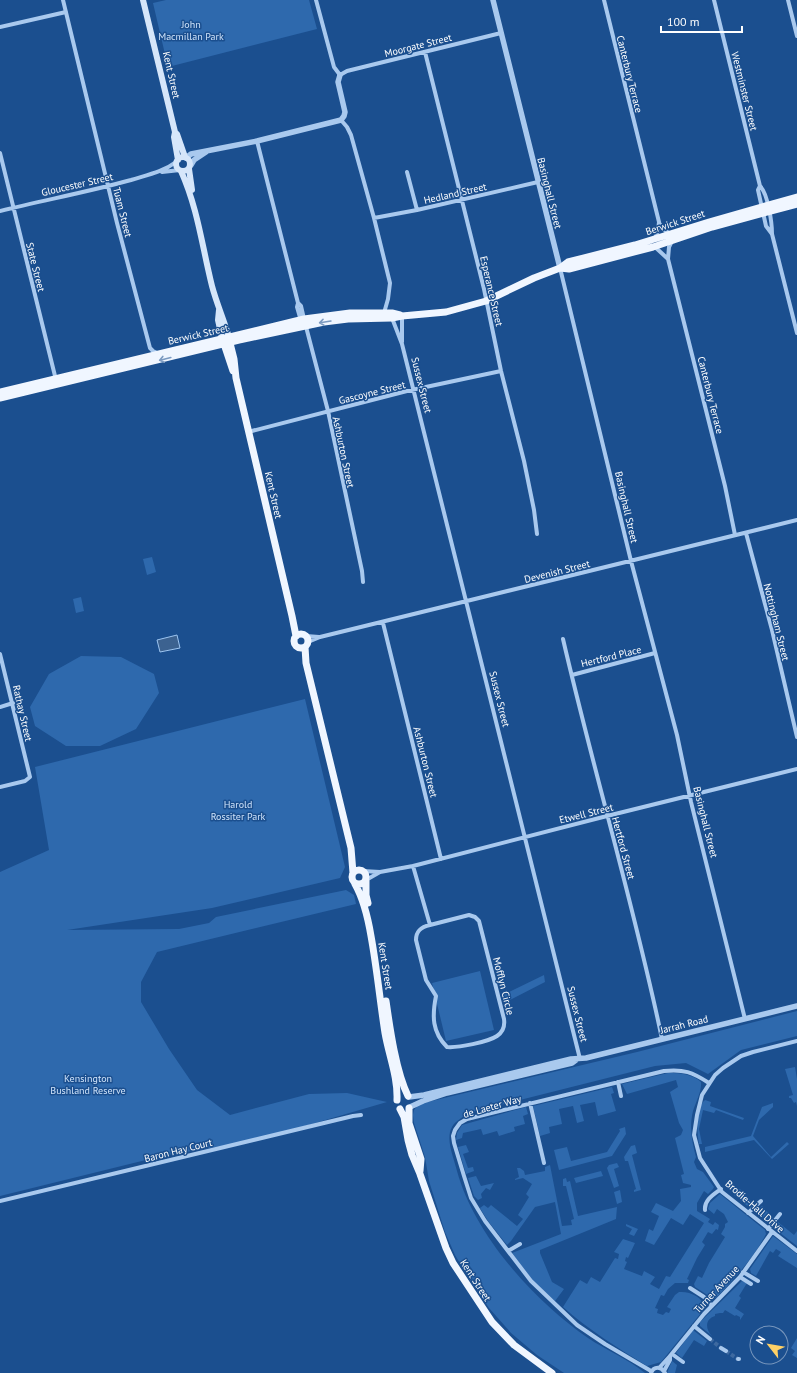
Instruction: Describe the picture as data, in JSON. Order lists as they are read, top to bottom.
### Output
{
  "streets": {
    "main road": ["Kent Street", "Berwick Street"],
    "street": [
      "Moorgate Street",
      "Canterbury Terrace",
      "Westminster Street",
      "Gloucester Street",
      "Hedland Street",
      "Basinghall Street",
      "Tuam Street",
      "State Street",
      "Esperance Street",
      "Sussex Street",
      "Gascoyne Street",
      "Ashburton Street",
      "Devenish Street",
      "Nottingham Street",
      "Hertford Place",
      "Rathay Street",
      "Etwell Street",
      "Hertford Street",
      "Mofflyn Circle",
      "Jarrah Road",
      "de Laeter Way",
      "Baron Hay Court",
      "Brodie-Hall Drive",
      "Turner Avenue"
    ]
  },
  "crossings": [
    ["Moorgate Street", "Basinghall Street"],
    ["Moorgate Street", "Esperance Street"],
    ["Canterbury Terrace", "Berwick Street"],
    ["Canterbury Terrace", "Devenish Street"],
    ["Kent Street", "Gloucester Street"],
    ["Kent Street", "Berwick Street"],
    ["Kent Street", "Gascoyne Street"],
    ["Kent Street", "Devenish Street"],
    ["Kent Street", "Etwell Street"],
    ["Kent Street", "Jarrah Road"],
    ["Westminster Street", "Berwick Street"],
    ["Gloucester Street", "Tuam Street"],
    ["Gloucester Street", "State Street"],
    ["Hedland Street", "Basinghall Street"],
    ["Hedland Street", "Esperance Street"],
    ["Basinghall Street", "Berwick Street"],
    ["Basinghall Street", "Devenish Street"],
    ["Basinghall Street", "Hertford Place"],
    ["Basinghall Street", "Etwell Street"],
    ["Basinghall Street", "Jarrah Road"],
    ["Tuam Street", "Berwick Street"],
    ["Berwick Street", "State Street"],
    ["Berwick Street", "Esperance Street"],
    ["Berwick Street", "Sussex Street"],
    ["Berwick Street", "Ashburton Street"],
    ["Esperance Street", "Gascoyne Street"],
    ["Sussex Street", "Gascoyne Street"],
    ["Sussex Street", "Devenish Street"],
    ["Sussex Street", "Etwell Street"],
    ["Sussex Street", "Jarrah Road"],
    ["Gascoyne Street", "Ashburton Street"],
    ["Ashburton Street", "Devenish Street"],
    ["Ashburton Street", "Etwell Street"],
    ["Devenish Street", "Nottingham Street"],
    ["Hertford Place", "Hertford Street"],
    ["Etwell Street", "Hertford Street"],
    ["Hertford Street", "Jarrah Road"],
    ["de Laeter Way", "Brodie-Hall Drive"],
    ["Brodie-Hall Drive", "Turner Avenue"]
  ],
  "parks": ["John Macmillan Park", "Harold Rossiter Park", "Kensington Bushland Reserve"],
  "scale_bar": "100 m",
  "north": "top left"
}
